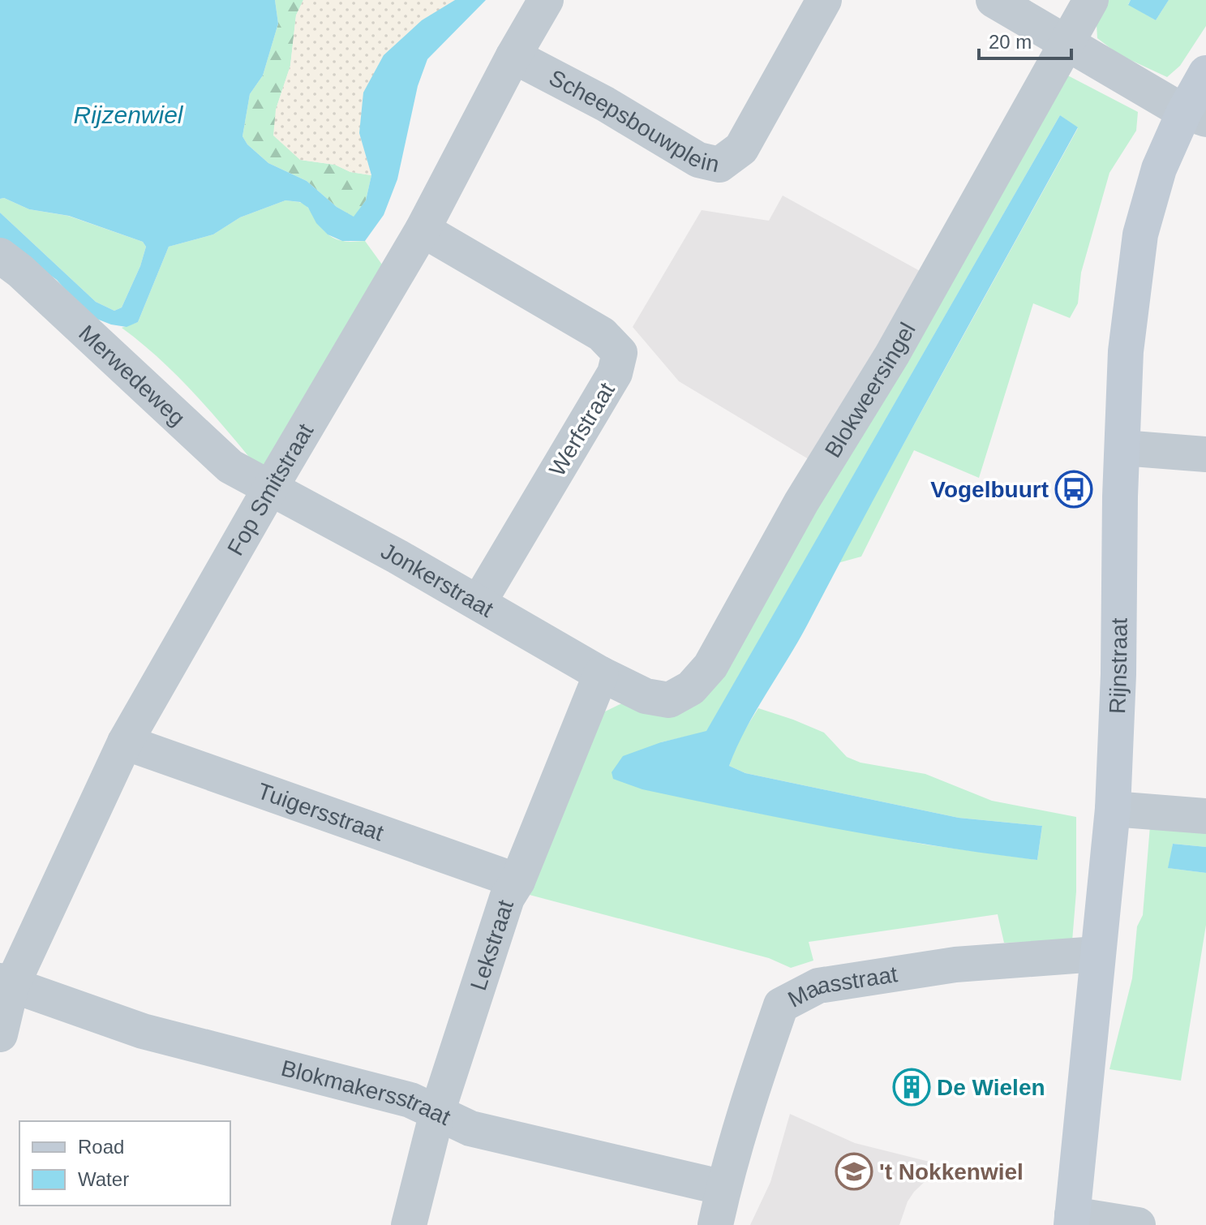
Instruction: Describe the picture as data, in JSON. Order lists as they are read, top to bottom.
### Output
{
  "streets": {
    "street": [
      "Scheepsbouwplein",
      "Merwedeweg",
      "Blokweersingel",
      "Werfstraat",
      "Fop Smitstraat",
      "Jonkerstraat",
      "Rijnstraat",
      "Tuigersstraat",
      "Lekstraat",
      "Maasstraat",
      "Blokmakersstraat"
    ]
  },
  "crossings": [
    ["Scheepsbouwplein", "Fop Smitstraat"],
    ["Merwedeweg", "Fop Smitstraat"],
    ["Merwedeweg", "Jonkerstraat"],
    ["Blokweersingel", "Jonkerstraat"],
    ["Blokweersingel", "Lekstraat"],
    ["Werfstraat", "Fop Smitstraat"],
    ["Werfstraat", "Jonkerstraat"],
    ["Fop Smitstraat", "Jonkerstraat"],
    ["Fop Smitstraat", "Tuigersstraat"],
    ["Fop Smitstraat", "Blokmakersstraat"],
    ["Jonkerstraat", "Lekstraat"],
    ["Rijnstraat", "Maasstraat"],
    ["Tuigersstraat", "Lekstraat"],
    ["Lekstraat", "Blokmakersstraat"],
    ["Maasstraat", "Blokmakersstraat"]
  ],
  "water": ["Rijzenwiel"],
  "places": {
    "bus stop": ["Vogelbuurt"],
    "building": ["De Wielen"],
    "school or university": ["'t Nokkenwiel"]
  },
  "legend": ["Road", "Water"],
  "scale_bar": "20 m"
}
